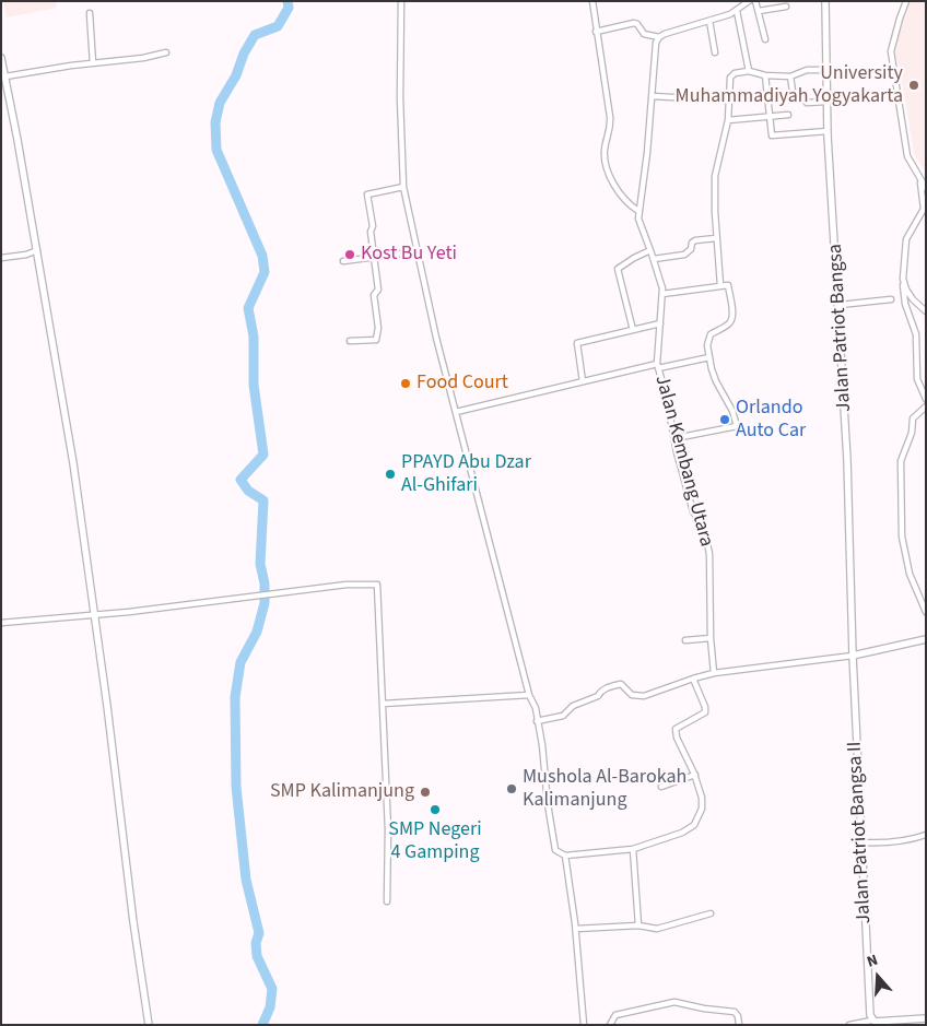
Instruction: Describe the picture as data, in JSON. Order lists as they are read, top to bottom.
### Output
{
  "streets": {
    "street": ["Jalan Patriot Bangsa", "Jalan Kembang Utara", "Jalan Patriot Bangsa II"]
  },
  "crossings": [
    ["Jalan Patriot Bangsa", "Jalan Patriot Bangsa II"]
  ],
  "places": [
    "University Muhammadiyah Yogyakarta",
    "Kost Bu Yeti",
    "Food Court",
    "Orlando Auto Car",
    "PPAYD Abu Dzar Al-Ghifari",
    "Mushola Al-Barokah Kalimanjung",
    "SMP Kalimanjung",
    "SMP Negeri 4 Gamping"
  ],
  "north": "top"
}
